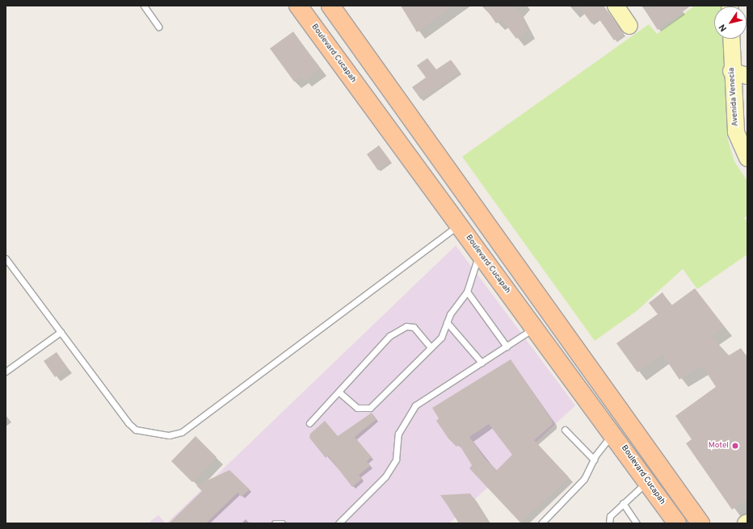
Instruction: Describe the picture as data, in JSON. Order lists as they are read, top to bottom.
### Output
{
  "streets": {
    "main road": ["Boulevard Cucapah", "Avenida Venecia"]
  },
  "places": ["Motel"],
  "north": "bottom left"
}
